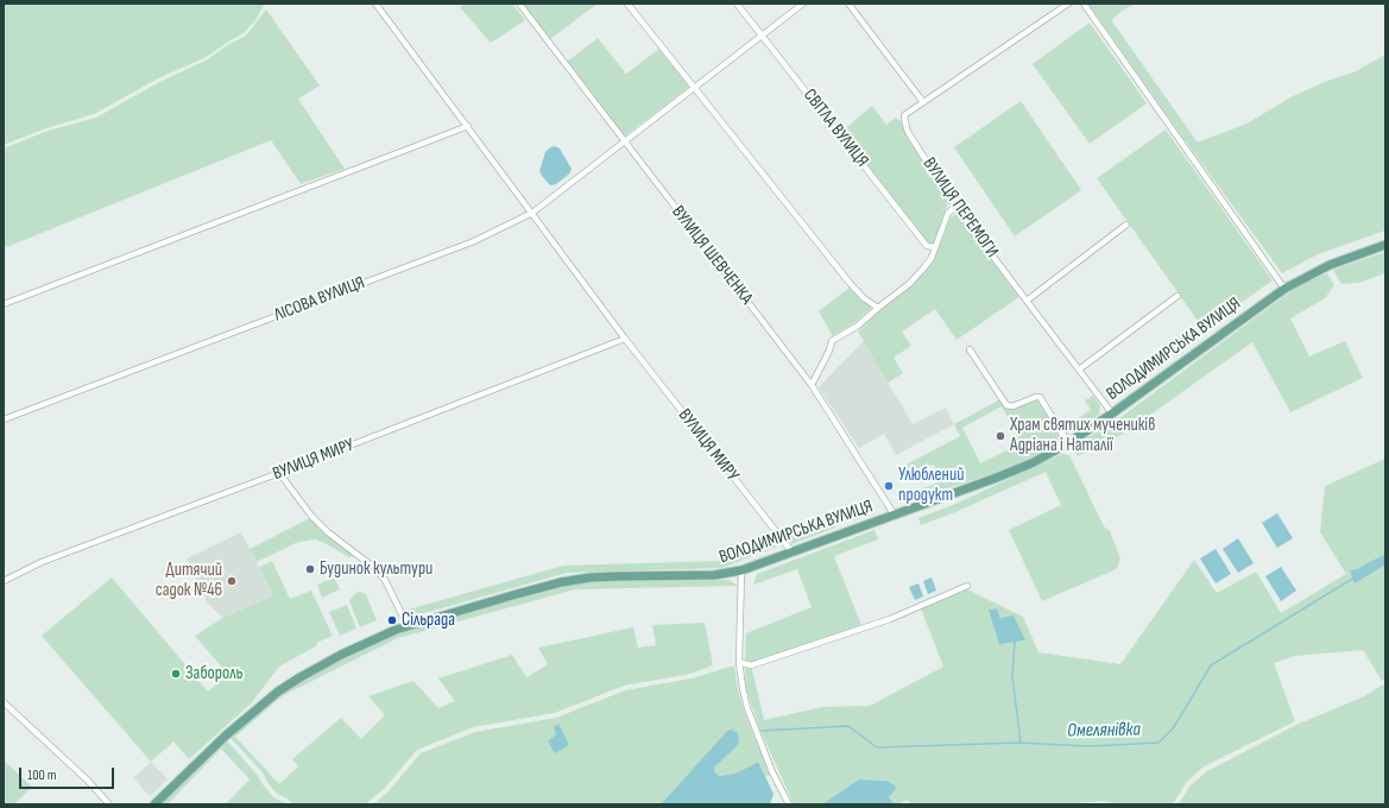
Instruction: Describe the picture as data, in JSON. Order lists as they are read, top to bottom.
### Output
{
  "streets": {
    "main road": ["ВОЛОДИМИРСЬКА ВУЛИЦЯ"],
    "street": [
      "СВІТЛА ВУЛИЦЯ",
      "ВУЛИЦЯ ПЕРЕМОГИ",
      "ВУЛИЦЯ ШЕВЧЕНКА",
      "ЛІСОВА ВУЛИЦЯ",
      "ВУЛИЦЯ МИРУ"
    ]
  },
  "crossings": [
    ["СВІТЛА ВУЛИЦЯ", "ЛІСОВА ВУЛИЦЯ"],
    ["ВУЛИЦЯ ПЕРЕМОГИ", "ВОЛОДИМИРСЬКА ВУЛИЦЯ"],
    ["ВУЛИЦЯ ШЕВЧЕНКА", "ЛІСОВА ВУЛИЦЯ"],
    ["ВУЛИЦЯ ШЕВЧЕНКА", "ВОЛОДИМИРСЬКА ВУЛИЦЯ"],
    ["ЛІСОВА ВУЛИЦЯ", "ВУЛИЦЯ МИРУ"],
    ["ВОЛОДИМИРСЬКА ВУЛИЦЯ", "ВУЛИЦЯ МИРУ"]
  ],
  "water": ["Омелянівка"],
  "places": [
    "Храм святих мучеників Адріана і Наталії",
    "Улюблений продукт",
    "Будинок культури",
    "Дитячий садок №46",
    "Сільрада",
    "Забороль"
  ],
  "scale_bar": "100 m"
}
